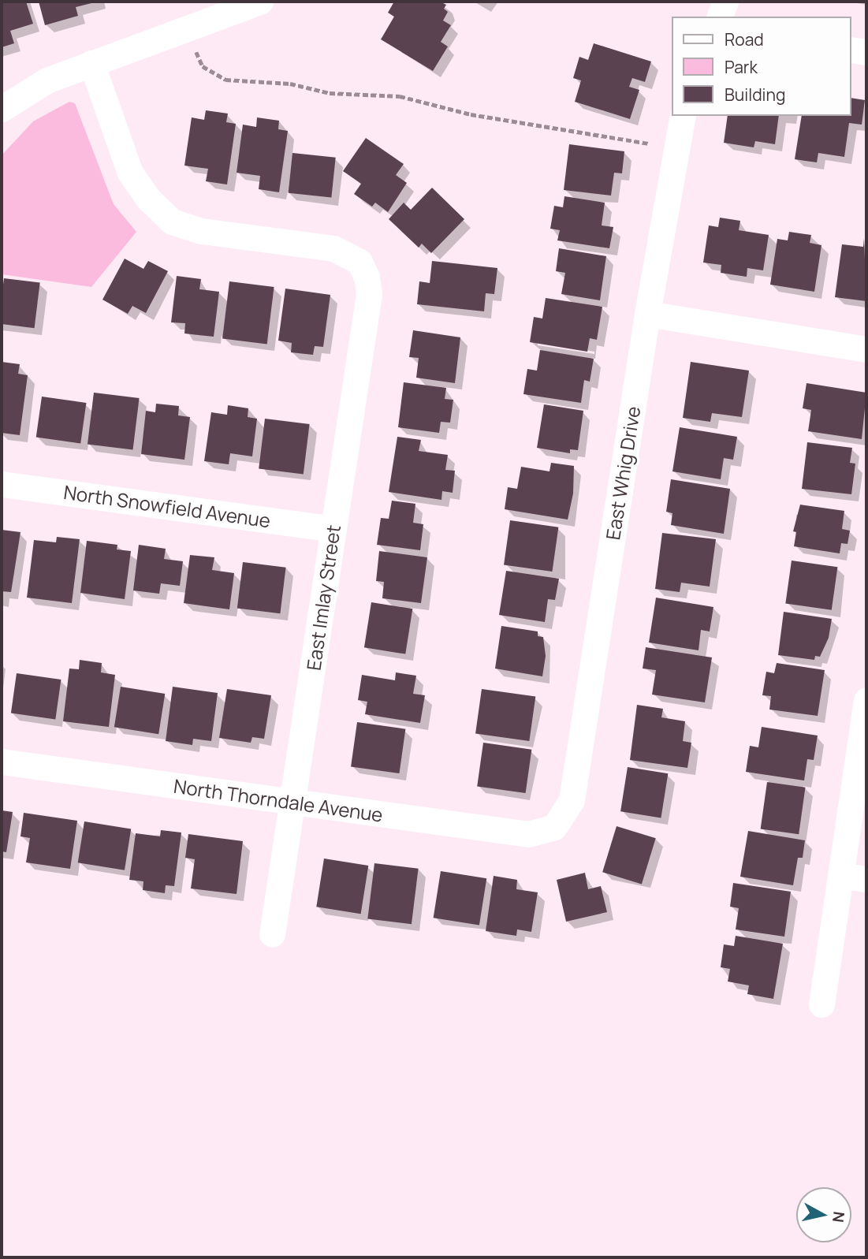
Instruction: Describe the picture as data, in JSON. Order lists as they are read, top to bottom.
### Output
{
  "streets": {
    "street": [
      "East Whig Drive",
      "North Snowfield Avenue",
      "East Imlay Street",
      "North Thorndale Avenue"
    ]
  },
  "crossings": [
    ["East Whig Drive", "North Thorndale Avenue"],
    ["North Snowfield Avenue", "East Imlay Street"],
    ["East Imlay Street", "North Thorndale Avenue"]
  ],
  "legend": ["Road", "Park", "Building"],
  "north": "right"
}
